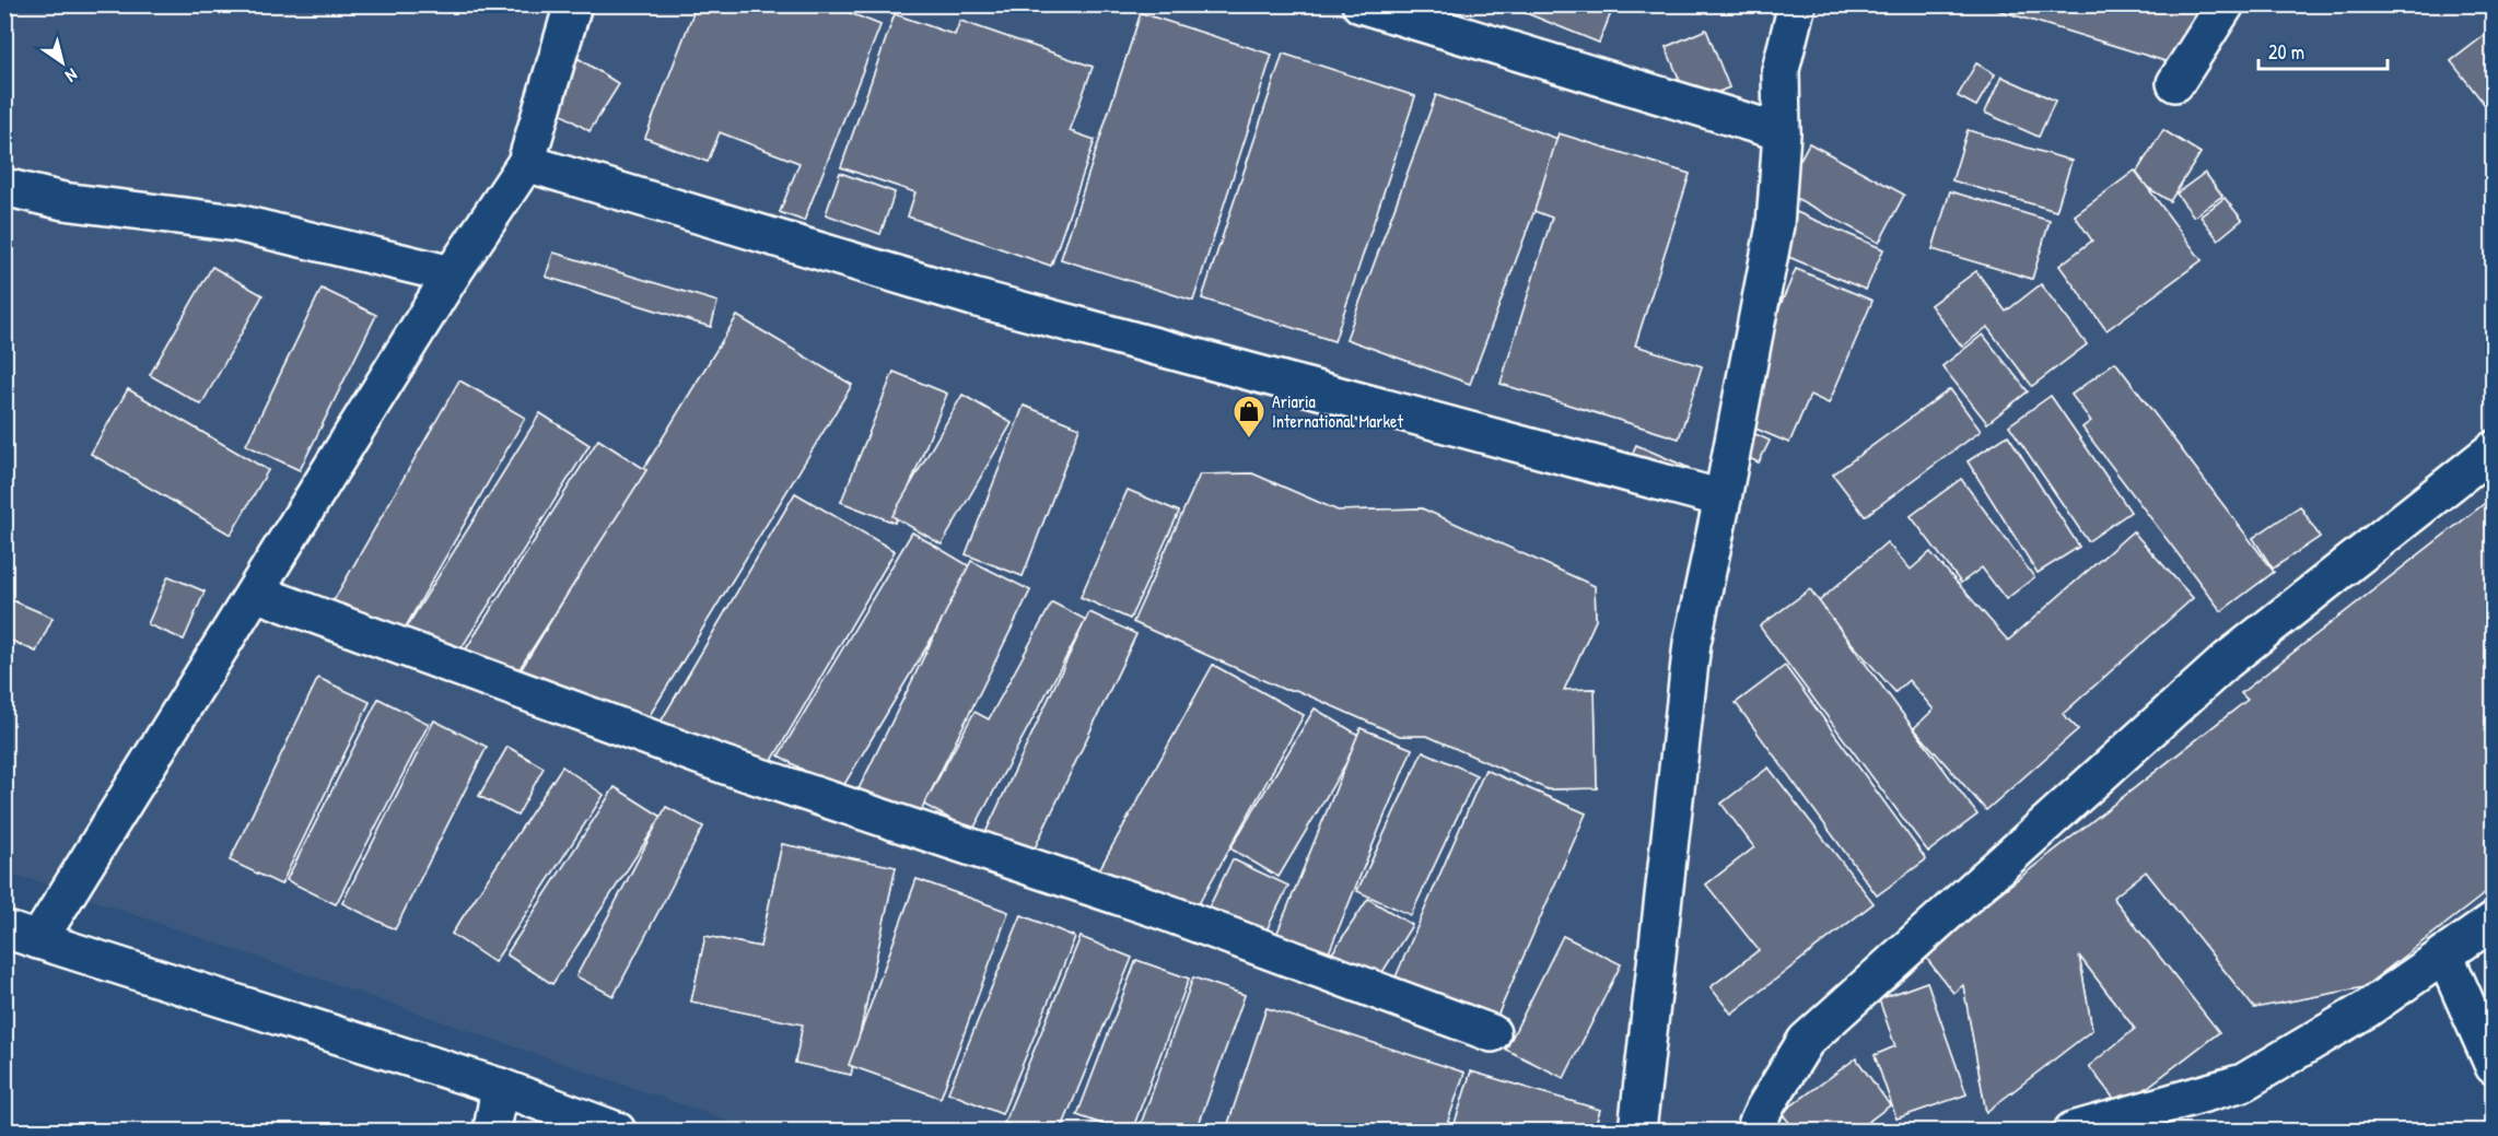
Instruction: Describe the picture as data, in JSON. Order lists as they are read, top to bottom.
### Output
{
  "places": {
    "shop": ["Ariaria International Market"]
  },
  "scale_bar": "20 m",
  "north": "bottom right"
}
